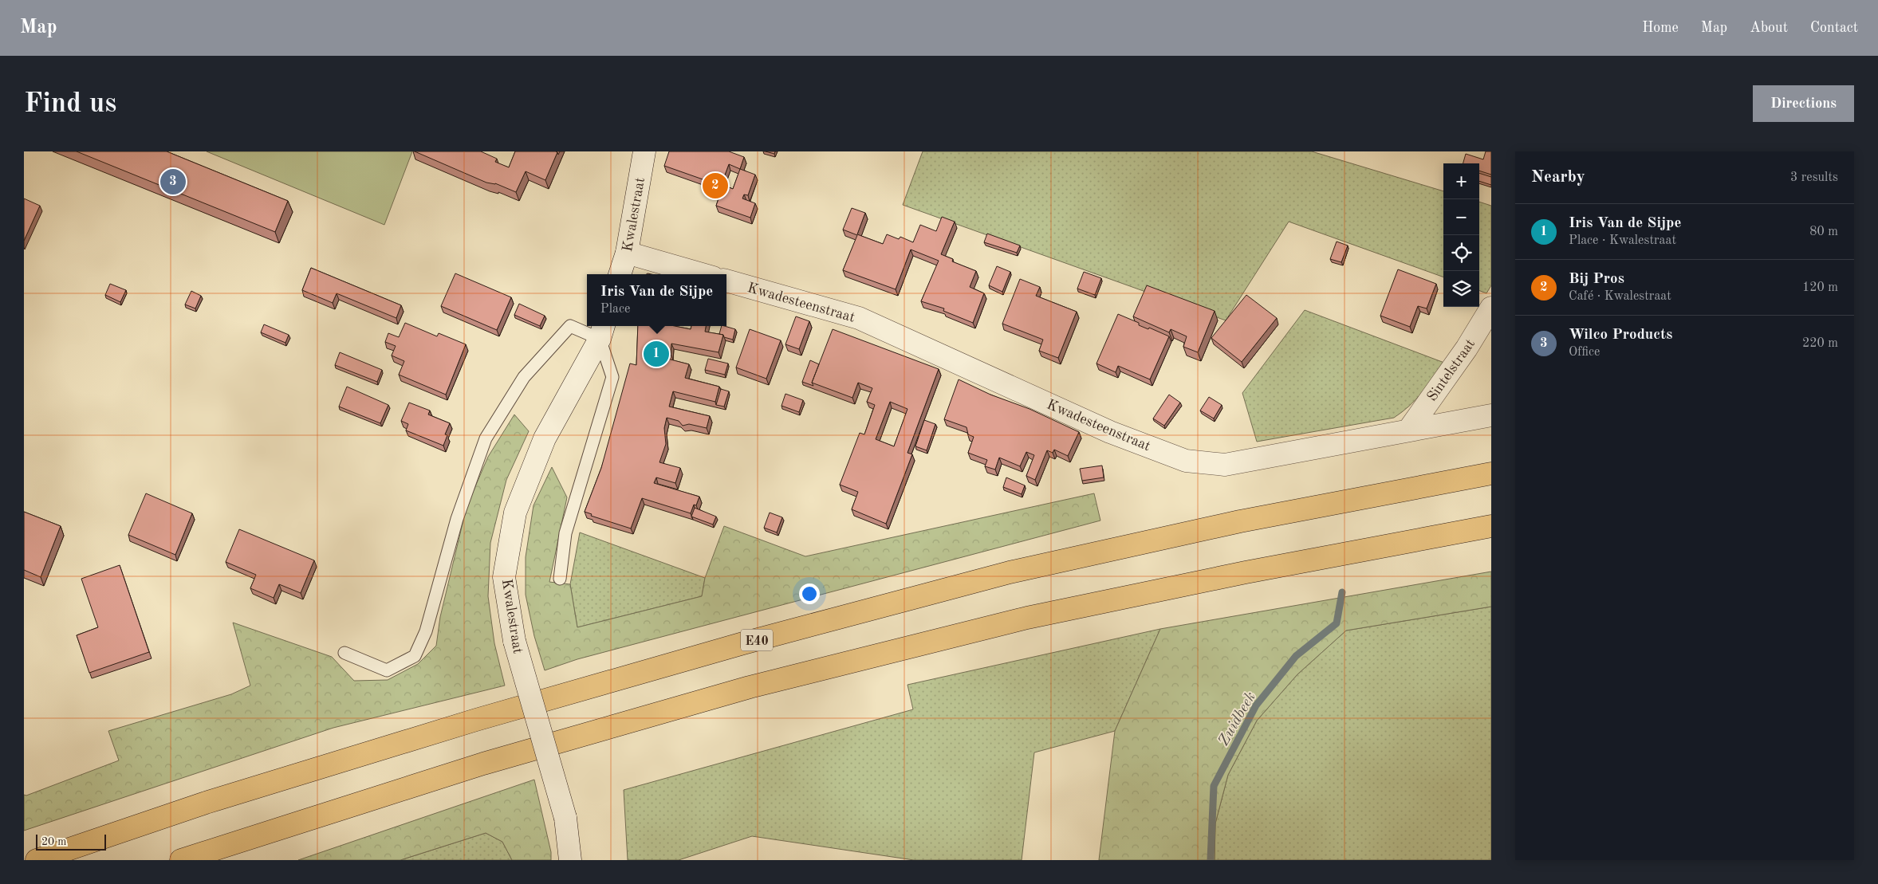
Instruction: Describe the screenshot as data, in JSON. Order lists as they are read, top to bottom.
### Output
{
  "streets": {
    "highway": ["E40"],
    "street": ["Kwalestraat", "Kwadesteenstraat", "Sintelstraat"]
  },
  "crossings": [
    ["Kwadesteenstraat", "Sintelstraat"]
  ],
  "water": ["Zuidbeek"],
  "scale_bar": "20 m",
  "page": {
    "header": "Map",
    "nav": [
      "Home",
      "Map",
      "About",
      "Contact"
    ],
    "buttons": "Directions",
    "title": "Find us",
    "heading": ["Nearby", "3 results"],
    "map_buttons": ["+", "−"],
    "pins": ["3", "2", "1"],
    "list": [
      {
        "mark": "1",
        "name": "Iris Van de Sijpe",
        "note": "Place · Kwalestraat",
        "value": "80 m"
      },
      {
        "mark": "2",
        "name": "Bij Pros",
        "note": "Café · Kwalestraat",
        "value": "120 m"
      },
      {
        "mark": "3",
        "name": "Wilco Products",
        "note": "Office",
        "value": "220 m"
      }
    ],
    "popup": ["Iris Van de Sijpe", "Place"],
    "scale": "20 m"
  }
}
